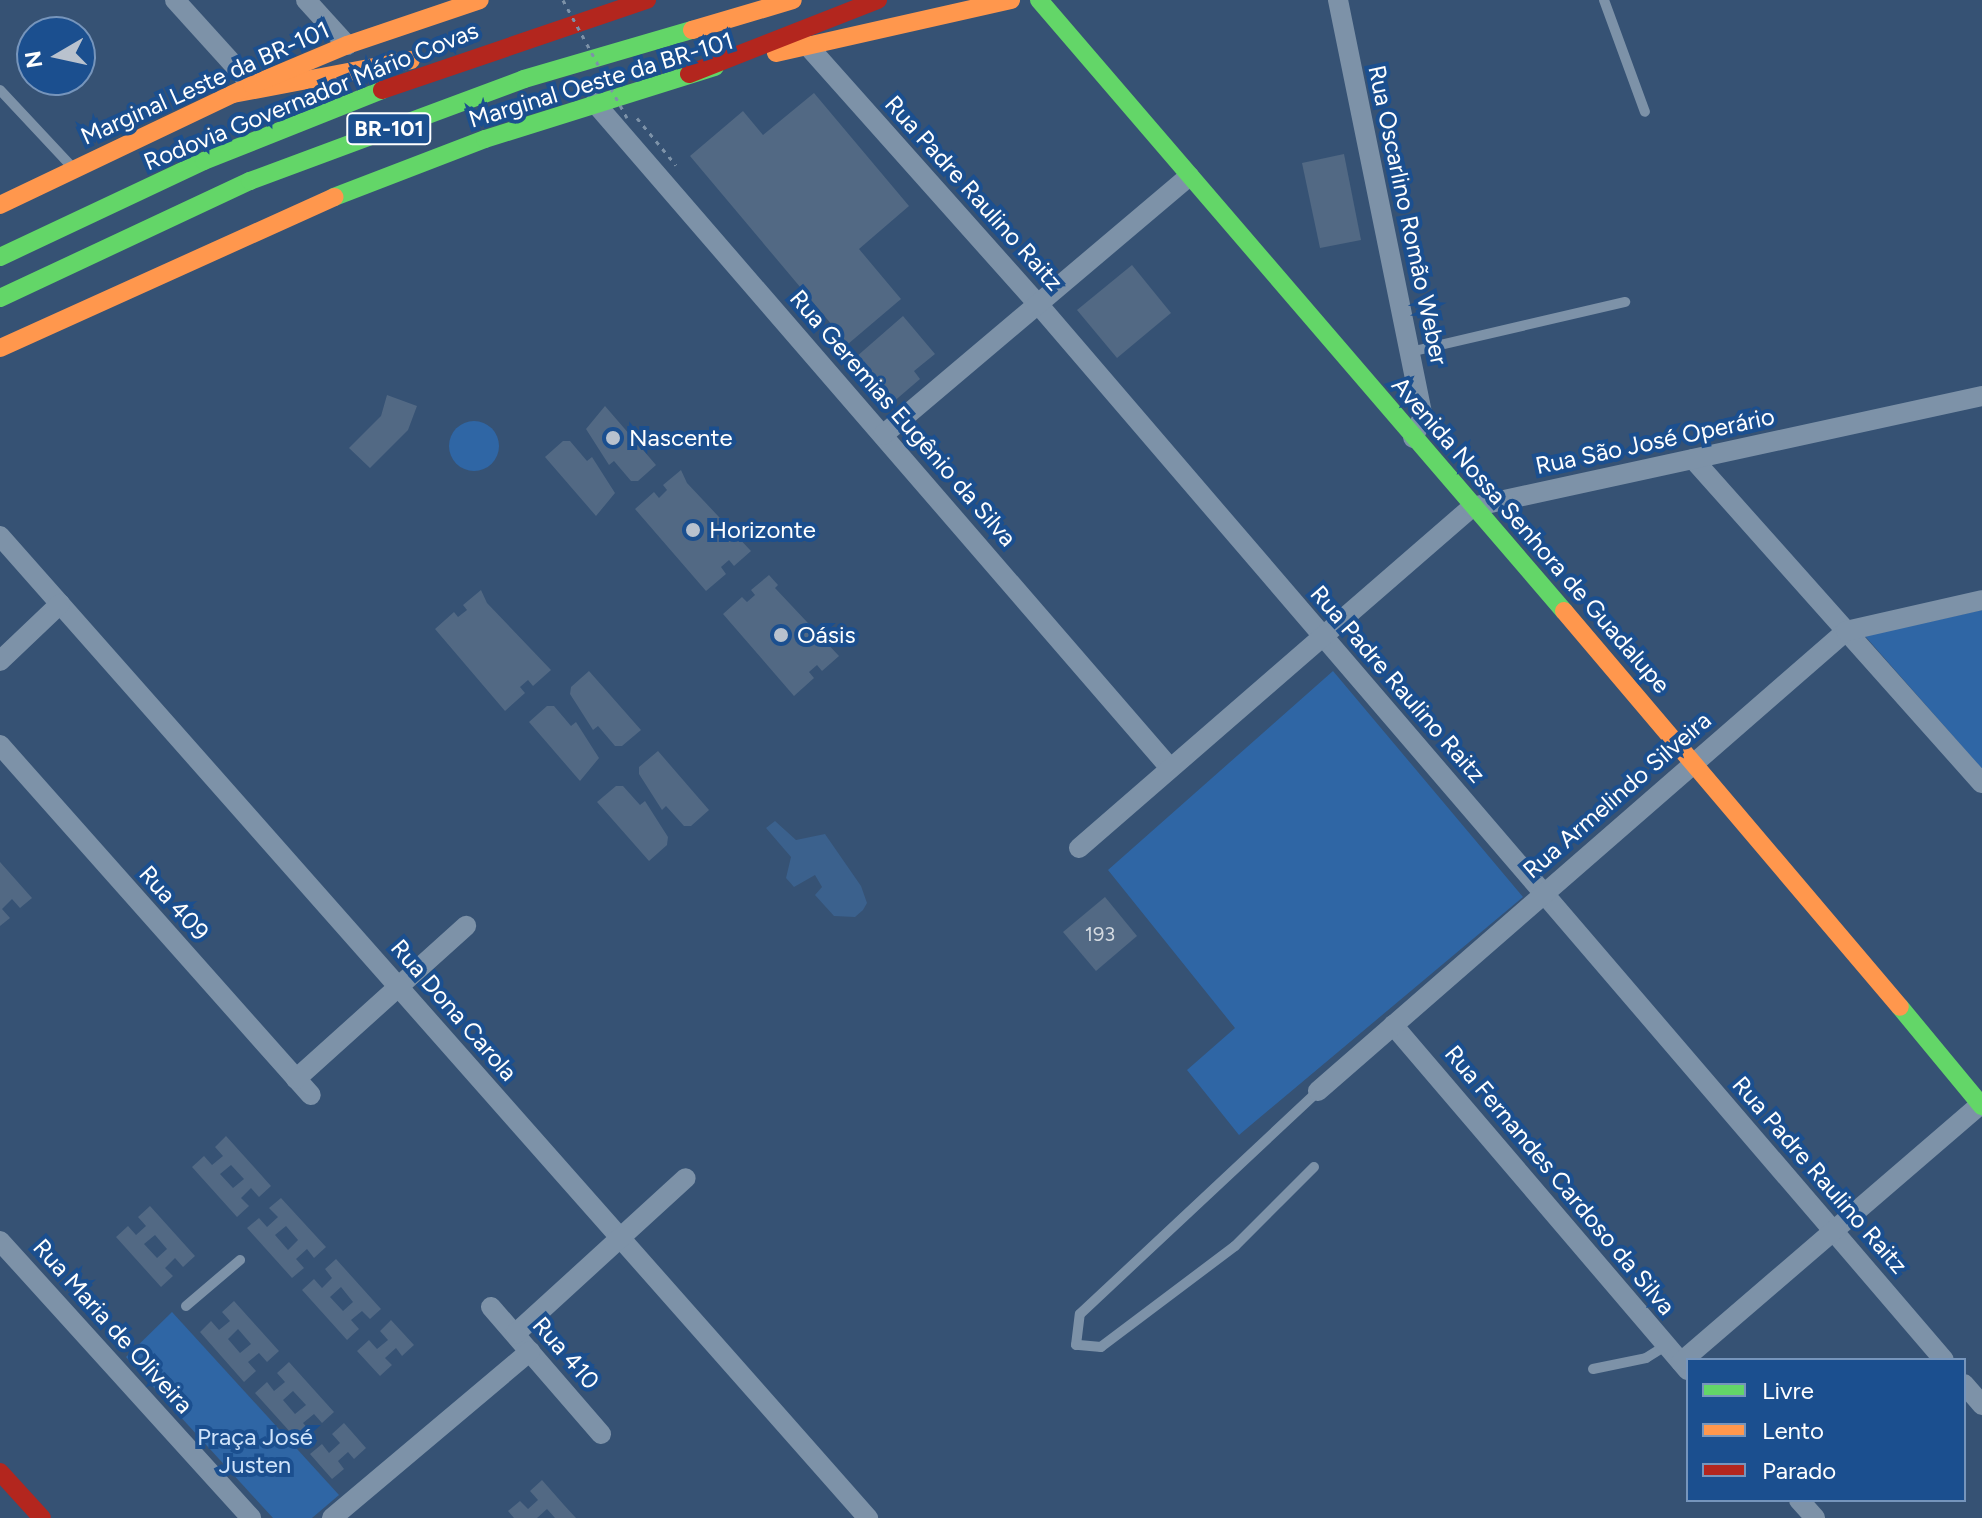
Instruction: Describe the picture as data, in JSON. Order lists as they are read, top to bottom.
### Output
{
  "streets": {
    "main road": [
      "Marginal Oeste da BR-101",
      "Marginal Leste da BR-101",
      "Rodovia Governador Mário Covas",
      "BR-101",
      "Avenida Nossa Senhora de Guadalupe"
    ],
    "street": [
      "Rua Padre Raulino Raitz",
      "Rua Oscarlino Romão Weber",
      "Rua Geremias Eugênio da Silva",
      "Rua São José Operário",
      "Rua Armelindo Silveira",
      "Rua 409",
      "Rua Dona Carola",
      "Rua Fernandes Cardoso da Silva",
      "Rua Maria de Oliveira",
      "Rua 410"
    ]
  },
  "crossings": [
    ["Marginal Oeste da BR-101", "Rua Padre Raulino Raitz"],
    ["Marginal Oeste da BR-101", "Rua Geremias Eugênio da Silva"],
    ["Rua Padre Raulino Raitz", "Rua São José Operário"],
    ["Rua Padre Raulino Raitz", "Rua Armelindo Silveira"],
    ["Rua Oscarlino Romão Weber", "Avenida Nossa Senhora de Guadalupe"],
    ["Rua Geremias Eugênio da Silva", "Rua São José Operário"],
    ["Rua São José Operário", "Avenida Nossa Senhora de Guadalupe"],
    ["Avenida Nossa Senhora de Guadalupe", "Rua Armelindo Silveira"],
    ["Rua Armelindo Silveira", "Rua Fernandes Cardoso da Silva"]
  ],
  "parks": ["Praça José Justen"],
  "places": ["Nascente", "Horizonte", "Oásis"],
  "house_numbers": ["193"],
  "legend": ["Livre", "Lento", "Parado"],
  "north": "left"
}
